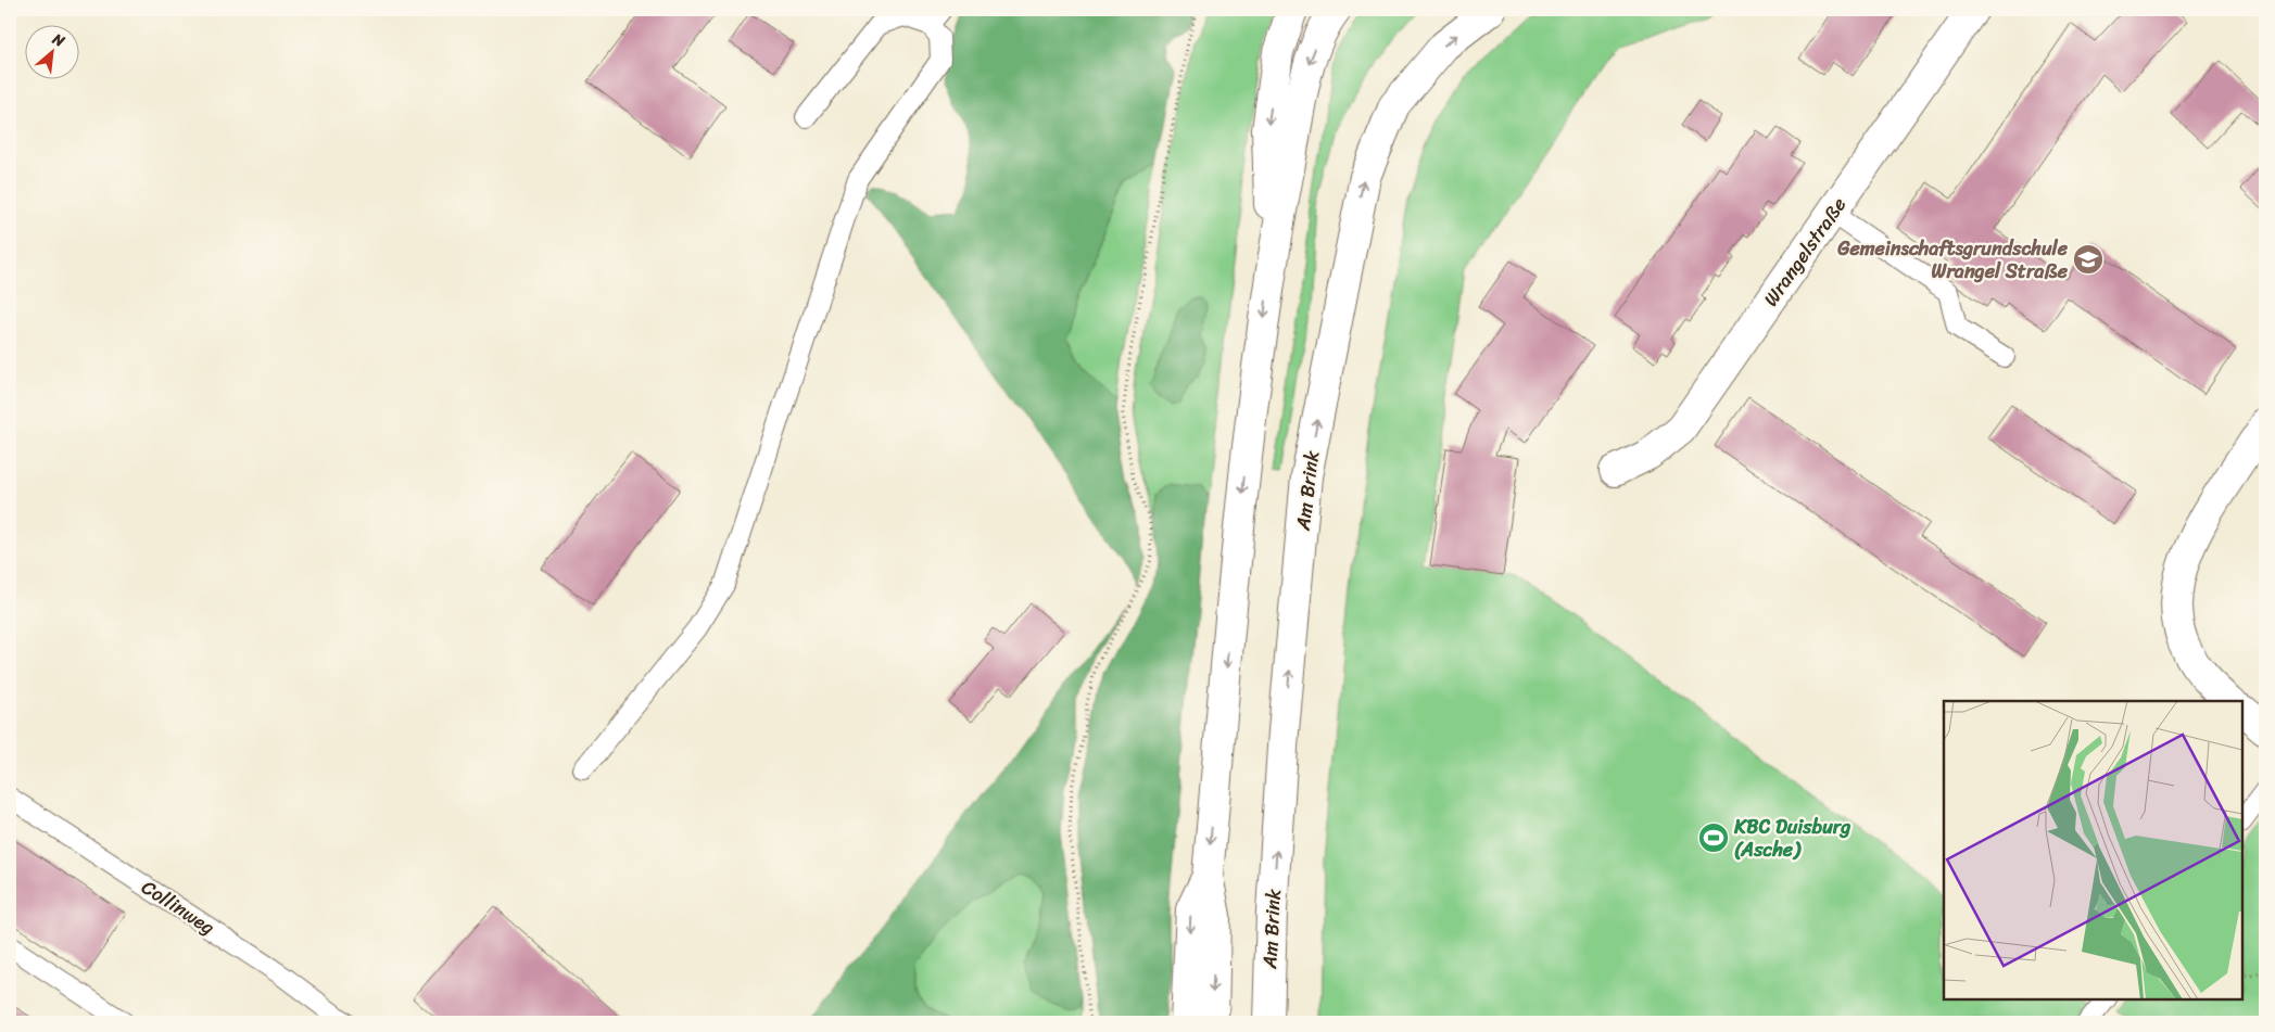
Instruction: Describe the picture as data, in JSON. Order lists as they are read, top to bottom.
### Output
{
  "streets": {
    "main road": ["Wrangelstraße", "Am Brink"],
    "lane": ["Collinweg"]
  },
  "places": {
    "school or university": ["Gemeinschaftsgrundschule Wrangel Straße"],
    "sports": ["KBC Duisburg (Asche)"]
  },
  "north": "top right"
}
